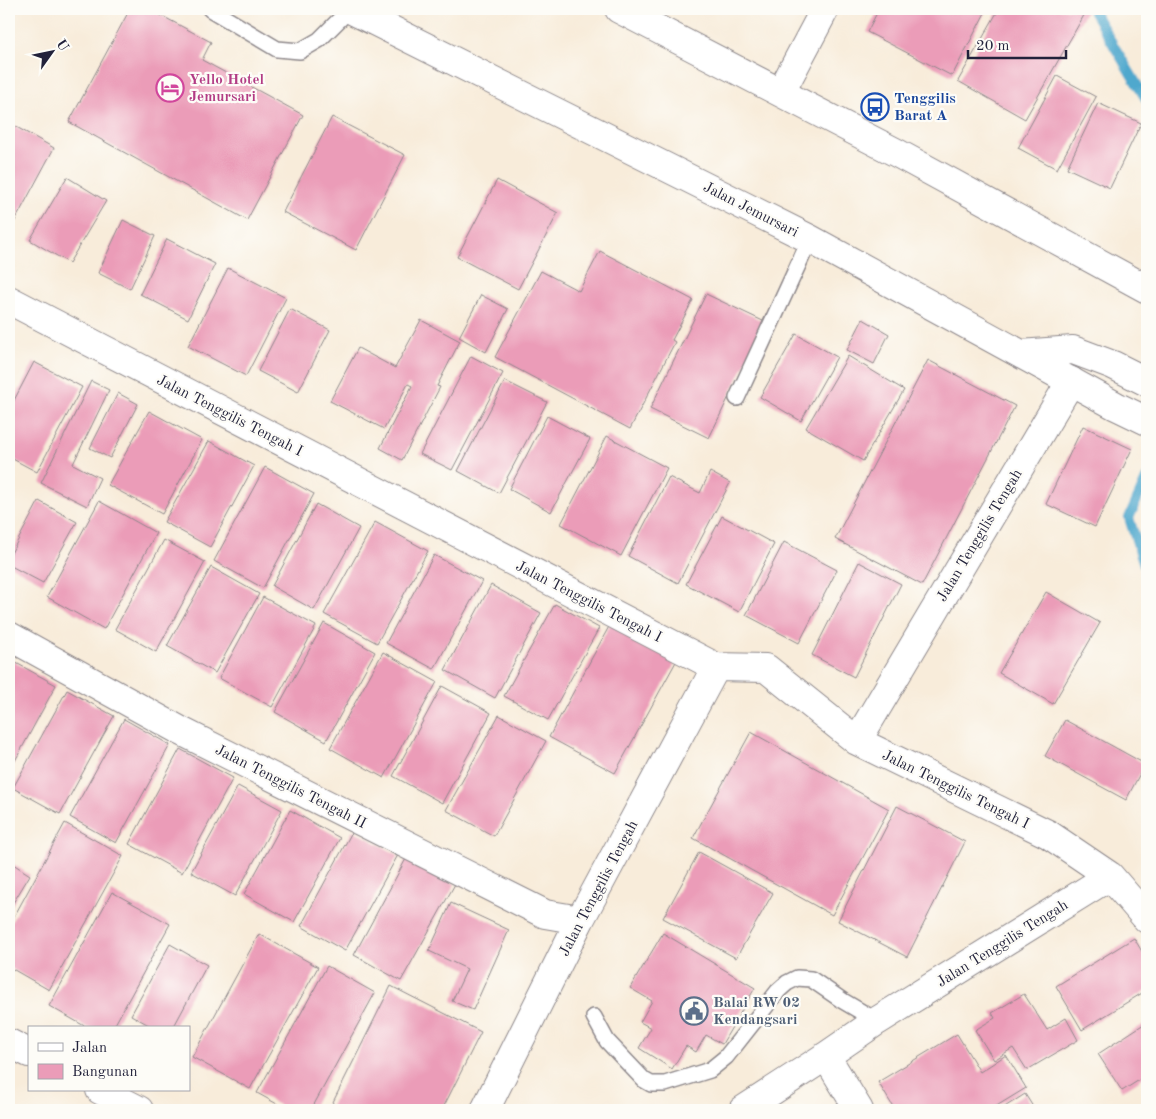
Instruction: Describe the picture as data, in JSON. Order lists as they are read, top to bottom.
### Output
{
  "streets": {
    "street": [
      "Jalan Jemursari",
      "Jalan Tenggilis Tengah I",
      "Jalan Tenggilis Tengah",
      "Jalan Tenggilis Tengah II"
    ]
  },
  "crossings": [
    ["Jalan Jemursari", "Jalan Tenggilis Tengah"],
    ["Jalan Tenggilis Tengah I", "Jalan Tenggilis Tengah"],
    ["Jalan Tenggilis Tengah", "Jalan Tenggilis Tengah II"]
  ],
  "places": {
    "hotel": ["Yello Hotel Jemursari"],
    "bus stop": ["Tenggilis Barat A"],
    "public building": ["Balai RW 02 Kendangsari"]
  },
  "legend": ["Jalan", "Bangunan"],
  "scale_bar": "20 m",
  "north": "top right"
}
